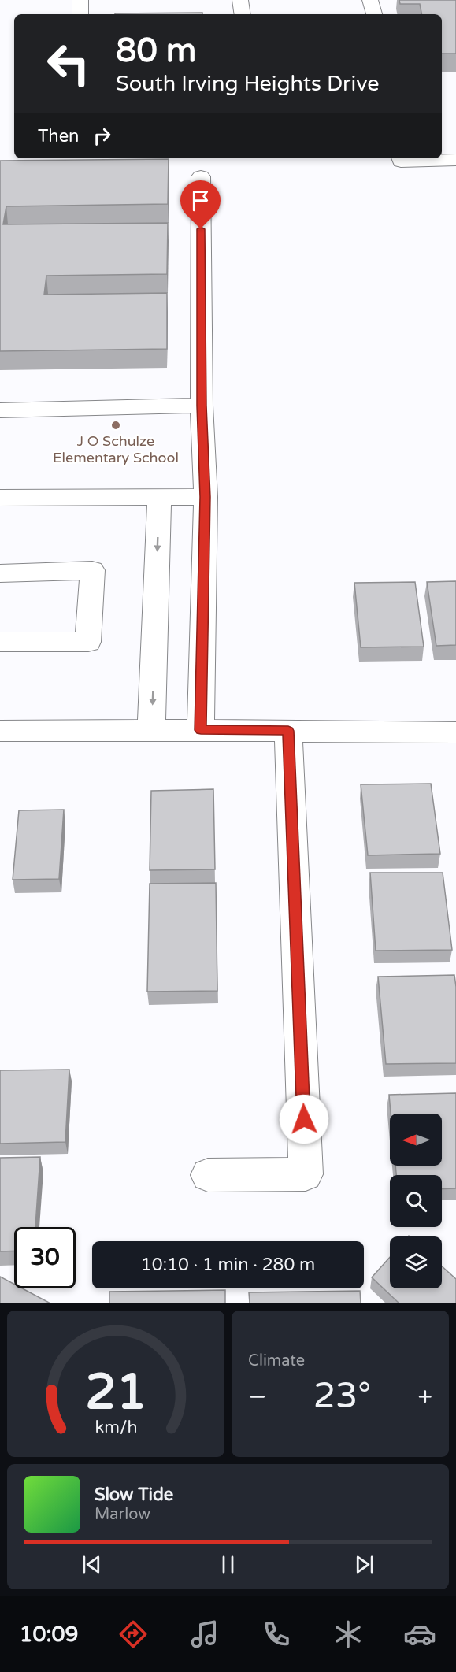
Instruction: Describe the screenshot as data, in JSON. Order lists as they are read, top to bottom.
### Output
{
  "places": ["J O Schulze Elementary School"],
  "north": "left",
  "page": {
    "turn": ["80 m", "South Irving Heights Drive"],
    "then": "Then",
    "limit": "30",
    "trip": "10:10 · 1 min · 280 m",
    "tile": "Climate",
    "heat": ["−", "23°", "+"],
    "song": ["Slow Tide", "Marlow"],
    "tabs": "10:09",
    "gauge": ["21", "km/h"]
  }
}
